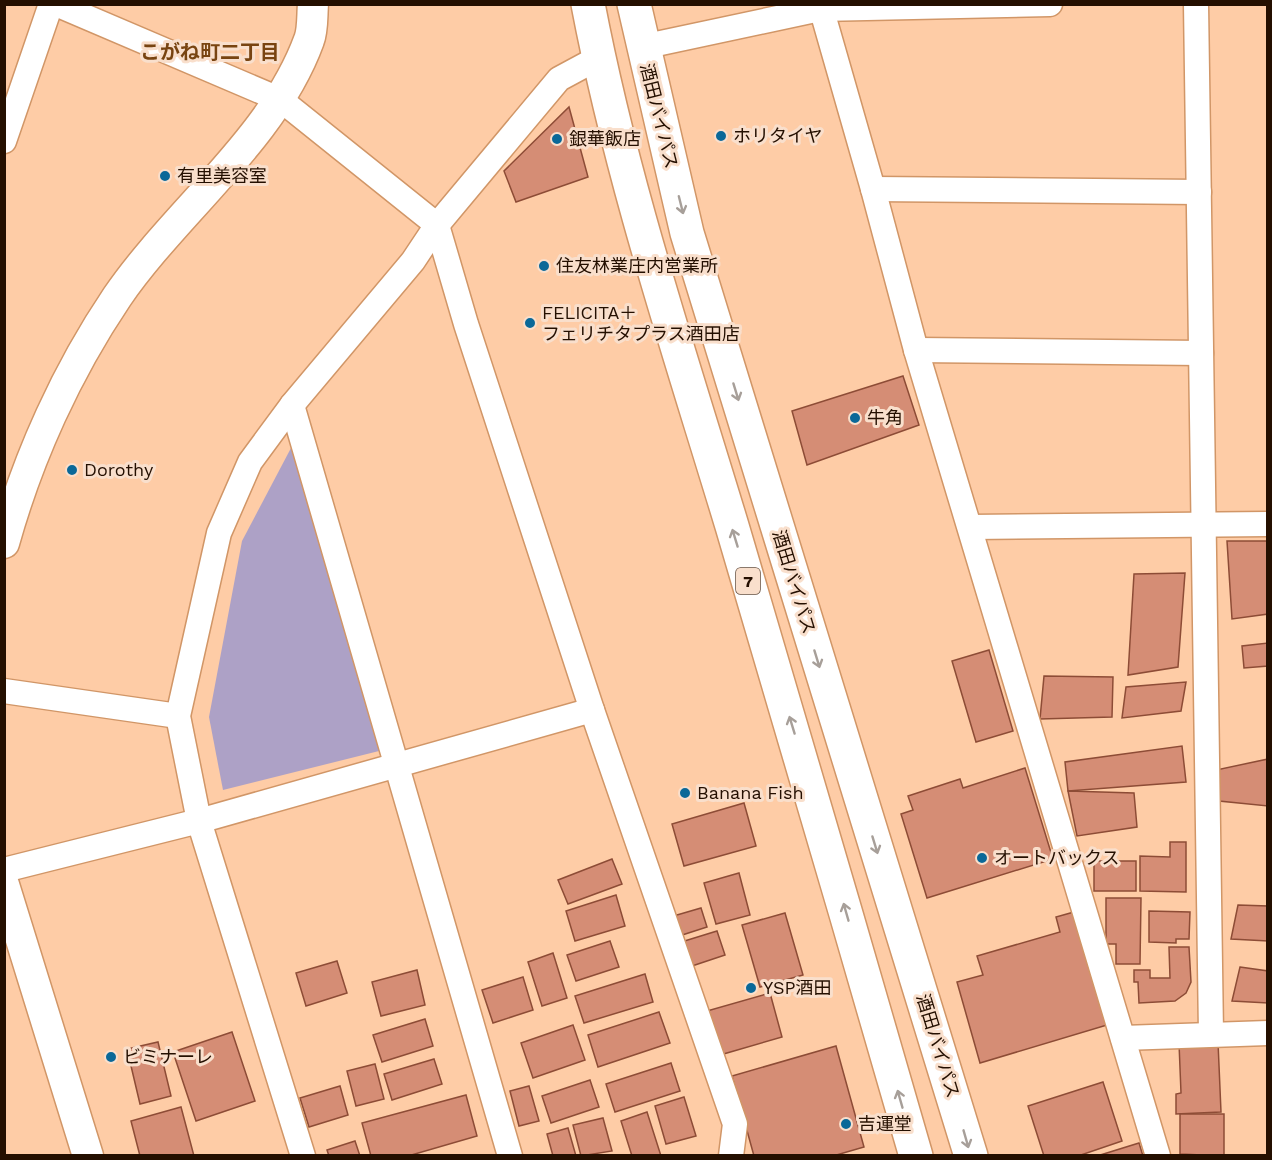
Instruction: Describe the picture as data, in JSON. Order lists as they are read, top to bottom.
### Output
{
  "streets": {
    "highway": ["酒田バイパス", "7"]
  },
  "districts": ["こがね町二丁目"],
  "places": [
    "ホリタイヤ",
    "銀華飯店",
    "有里美容室",
    "住友林業庄内営業所",
    "FELICITA＋ フェリチタプラス酒田店",
    "牛角",
    "Dorothy",
    "Banana Fish",
    "オートバックス",
    "YSP酒田",
    "ビミナーレ",
    "吉運堂"
  ]
}
